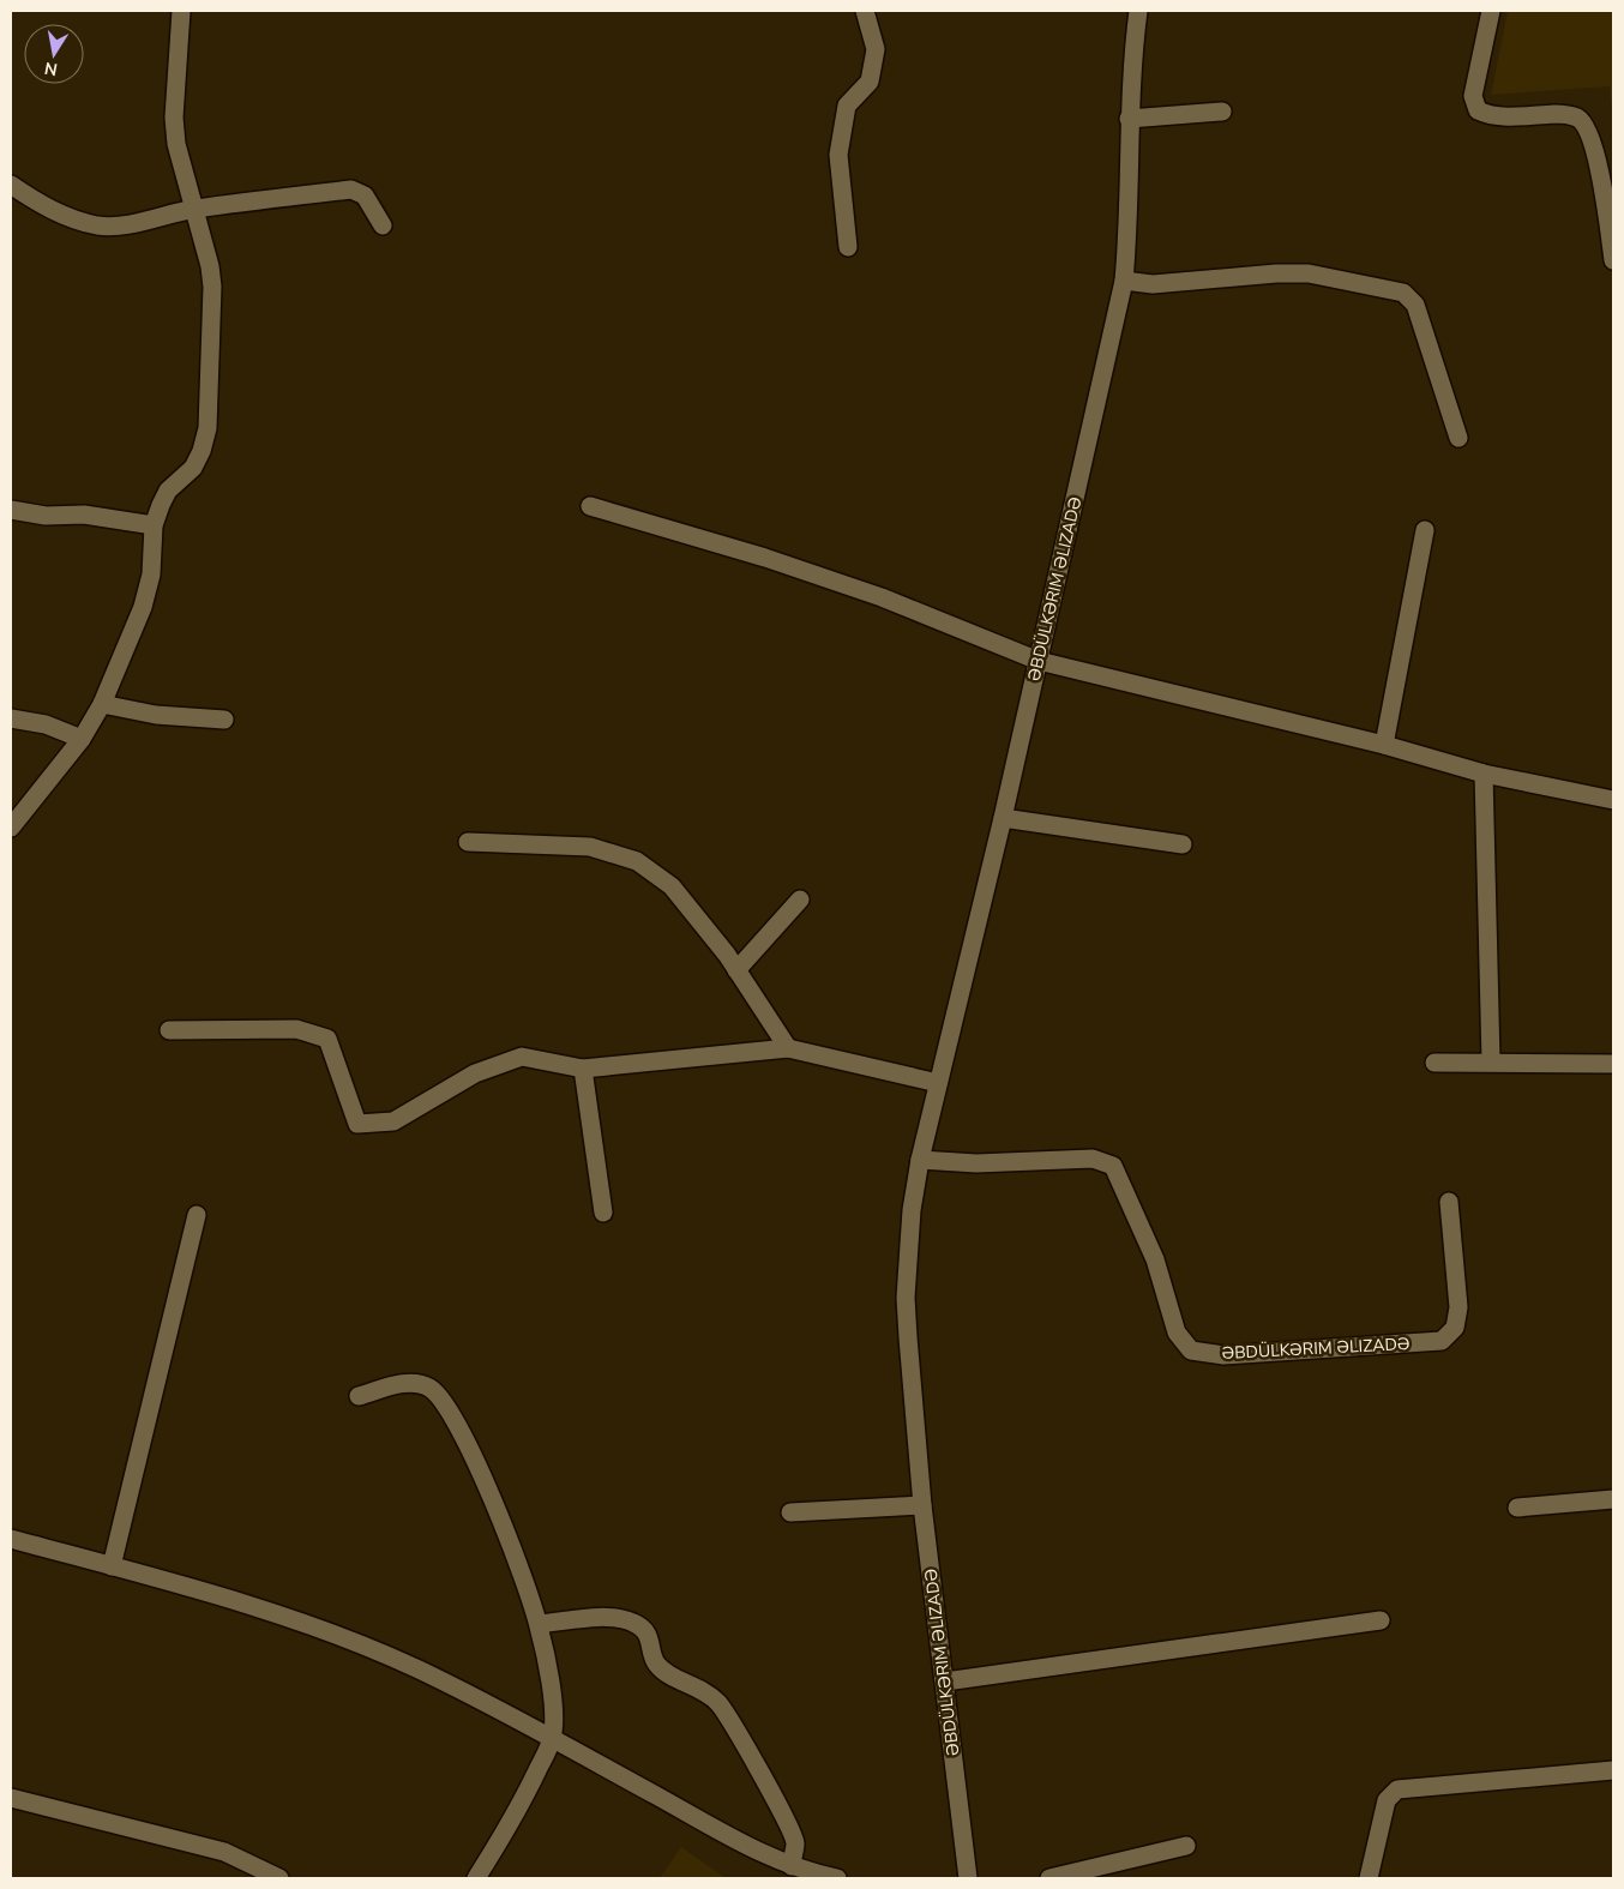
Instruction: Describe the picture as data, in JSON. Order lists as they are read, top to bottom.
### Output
{
  "streets": {
    "street": ["ƏBDÜLKƏRIM ƏLIZADƏ"]
  },
  "north": "bottom"
}
